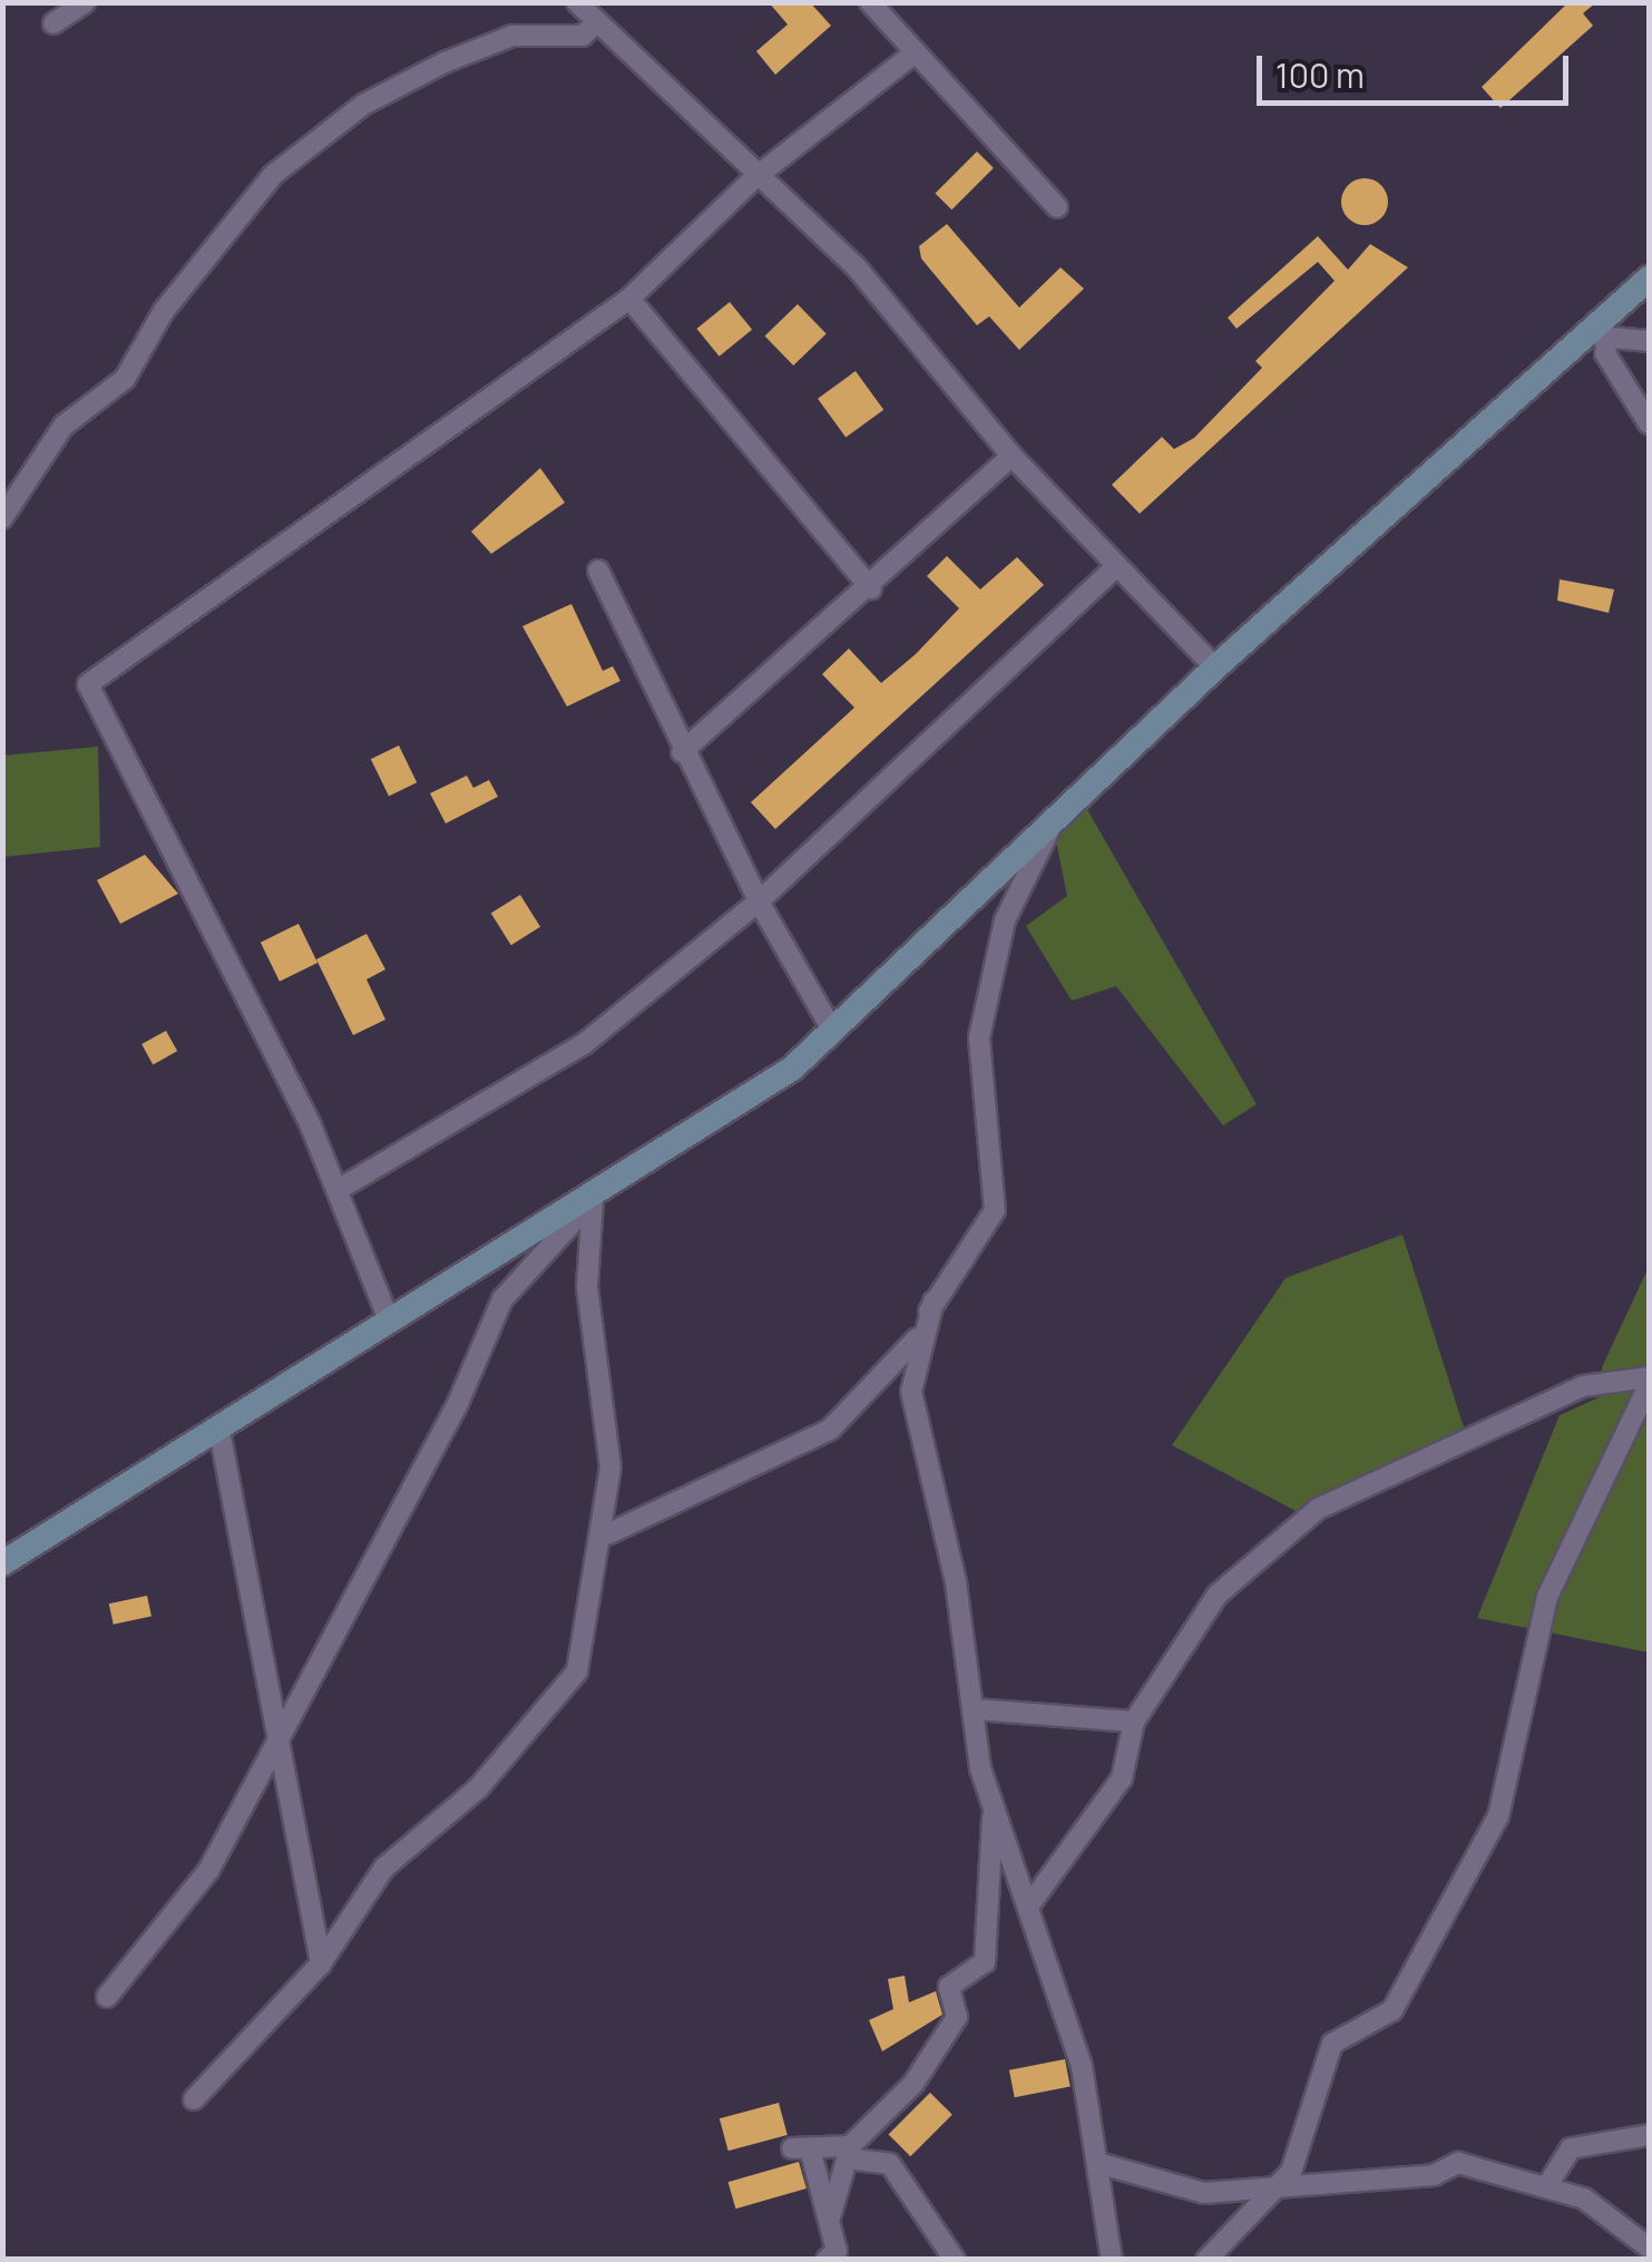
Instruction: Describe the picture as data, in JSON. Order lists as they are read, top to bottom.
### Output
{
  "scale_bar": "100 m"
}
